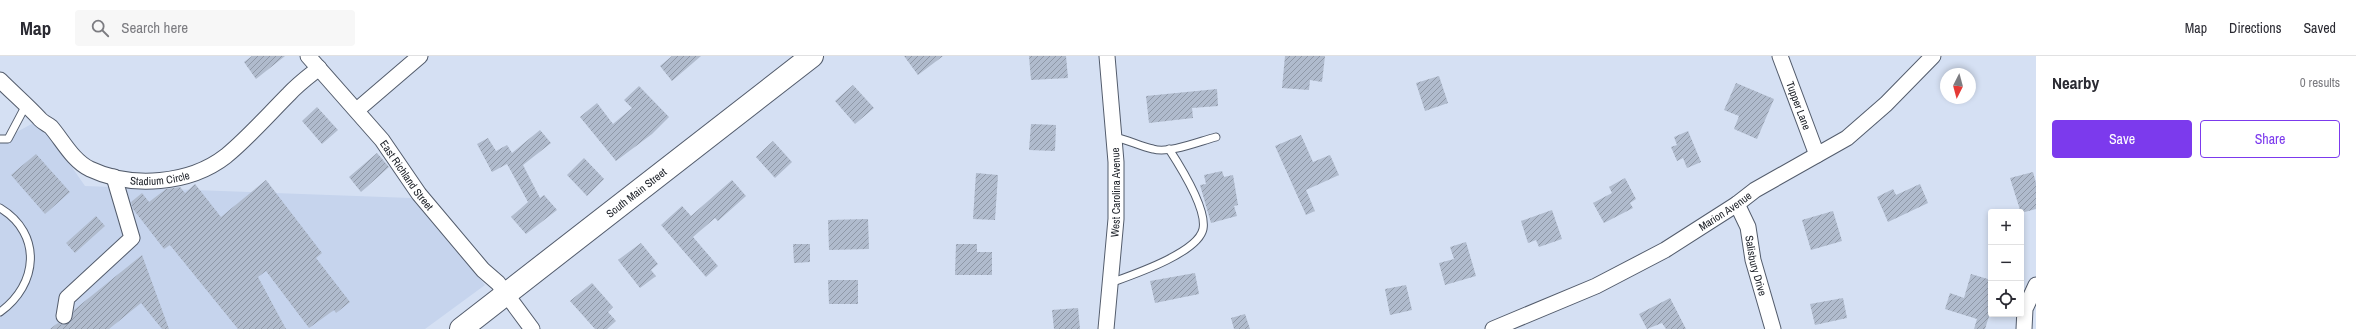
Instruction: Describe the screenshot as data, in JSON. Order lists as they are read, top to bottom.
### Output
{
  "streets": {
    "main road": ["South Main Street"],
    "street": [
      "Tupper Lane",
      "Stadium Circle",
      "East Richland Street",
      "West Carolina Avenue",
      "Marion Avenue",
      "Salisbury Drive"
    ]
  },
  "crossings": [
    ["Tupper Lane", "Marion Avenue"],
    ["Stadium Circle", "East Richland Street"],
    ["East Richland Street", "South Main Street"],
    ["Marion Avenue", "Salisbury Drive"]
  ],
  "north": "bottom",
  "page": {
    "header": "Map",
    "search": "Search here",
    "nav": ["Map", "Directions", "Saved"],
    "heading": ["Nearby", "0 results"],
    "buttons": ["Save", "Share"],
    "map_buttons": ["+", "−"]
  }
}
